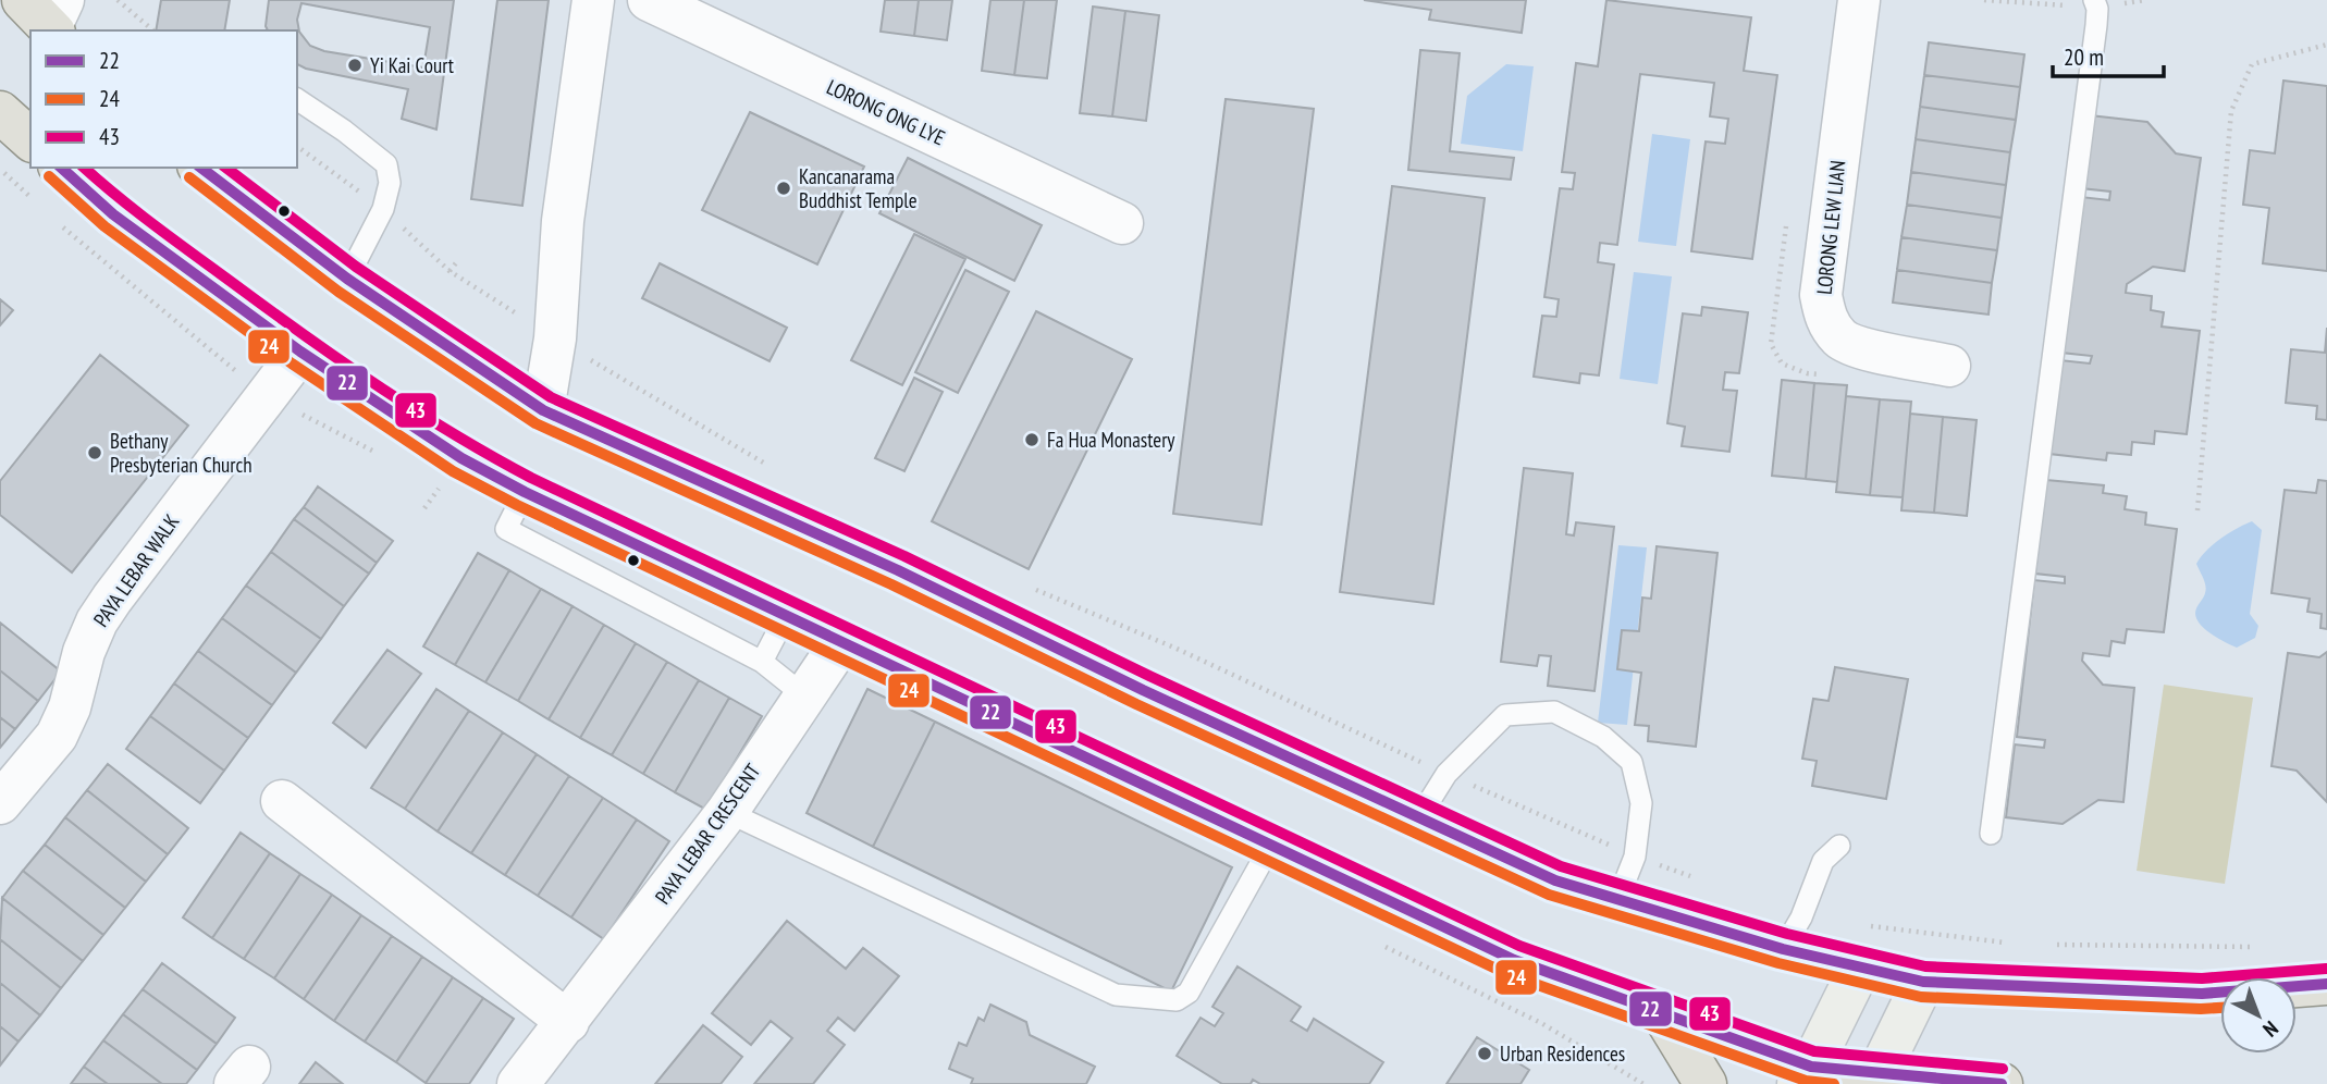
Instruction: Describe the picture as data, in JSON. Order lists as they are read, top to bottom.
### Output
{
  "streets": {
    "street": [
      "LORONG ONG LYE",
      "LORONG LEW LIAN",
      "PAYA LEBAR WALK",
      "PAYA LEBAR CRESCENT"
    ]
  },
  "places": [
    "Yi Kai Court",
    "Kancanarama Buddhist Temple",
    "Fa Hua Monastery",
    "Bethany Presbyterian Church",
    "Urban Residences"
  ],
  "lines": ["transit line 22", "transit line 43", "transit line 24"],
  "legend": ["22", "24", "43"],
  "scale_bar": "20 m",
  "north": "bottom right"
}
